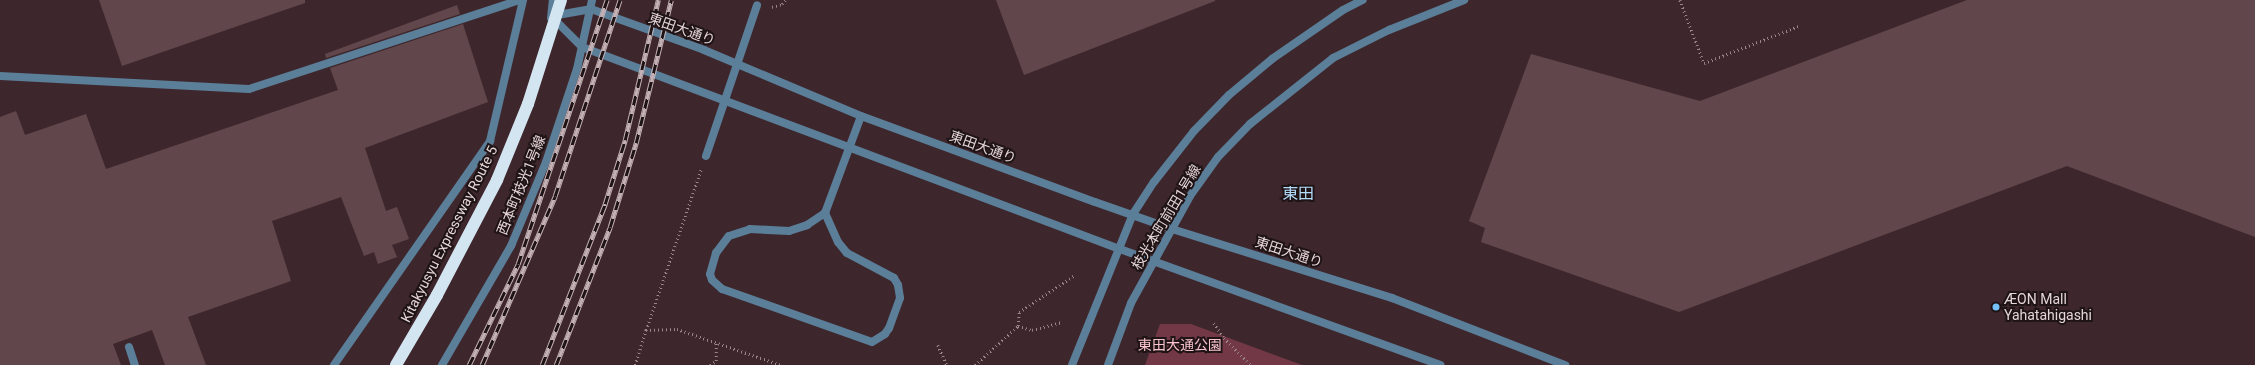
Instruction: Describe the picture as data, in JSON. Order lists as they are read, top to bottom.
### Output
{
  "streets": {
    "highway": ["Kitakyusyu Expressway Route 5"],
    "street": ["東田大通り", "西本町枝光1号線", "枝光本町前田1号線"]
  },
  "crossings": [
    ["東田大通り", "西本町枝光1号線"],
    ["東田大通り", "枝光本町前田1号線"],
    ["西本町枝光1号線", "Kitakyusyu Expressway Route 5"]
  ],
  "districts": ["東田"],
  "parks": ["東田大通公園"],
  "places": ["ÆON Mall Yahatahigashi"]
}
